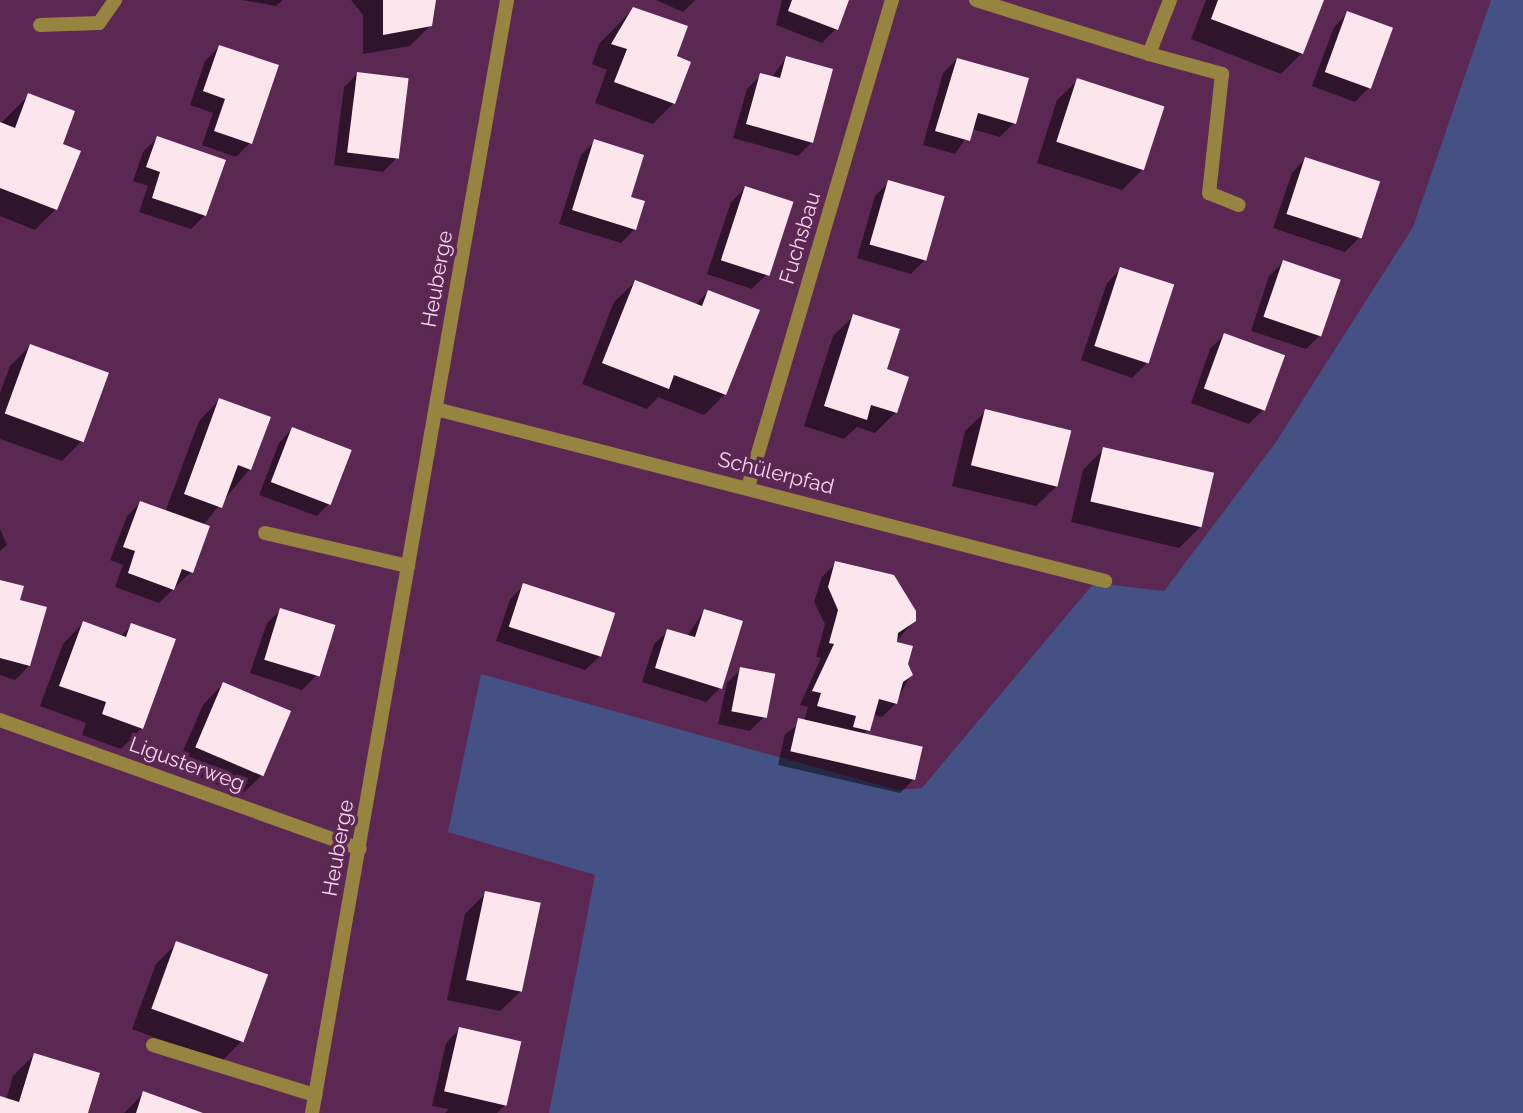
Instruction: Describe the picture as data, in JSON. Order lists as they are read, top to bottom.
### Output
{
  "streets": {
    "street": [
      "Fuchsbau",
      "Heuberge",
      "Schülerpfad",
      "Ligusterweg"
    ]
  },
  "crossings": [
    ["Fuchsbau", "Schülerpfad"],
    ["Heuberge", "Schülerpfad"],
    ["Heuberge", "Ligusterweg"]
  ]
}
